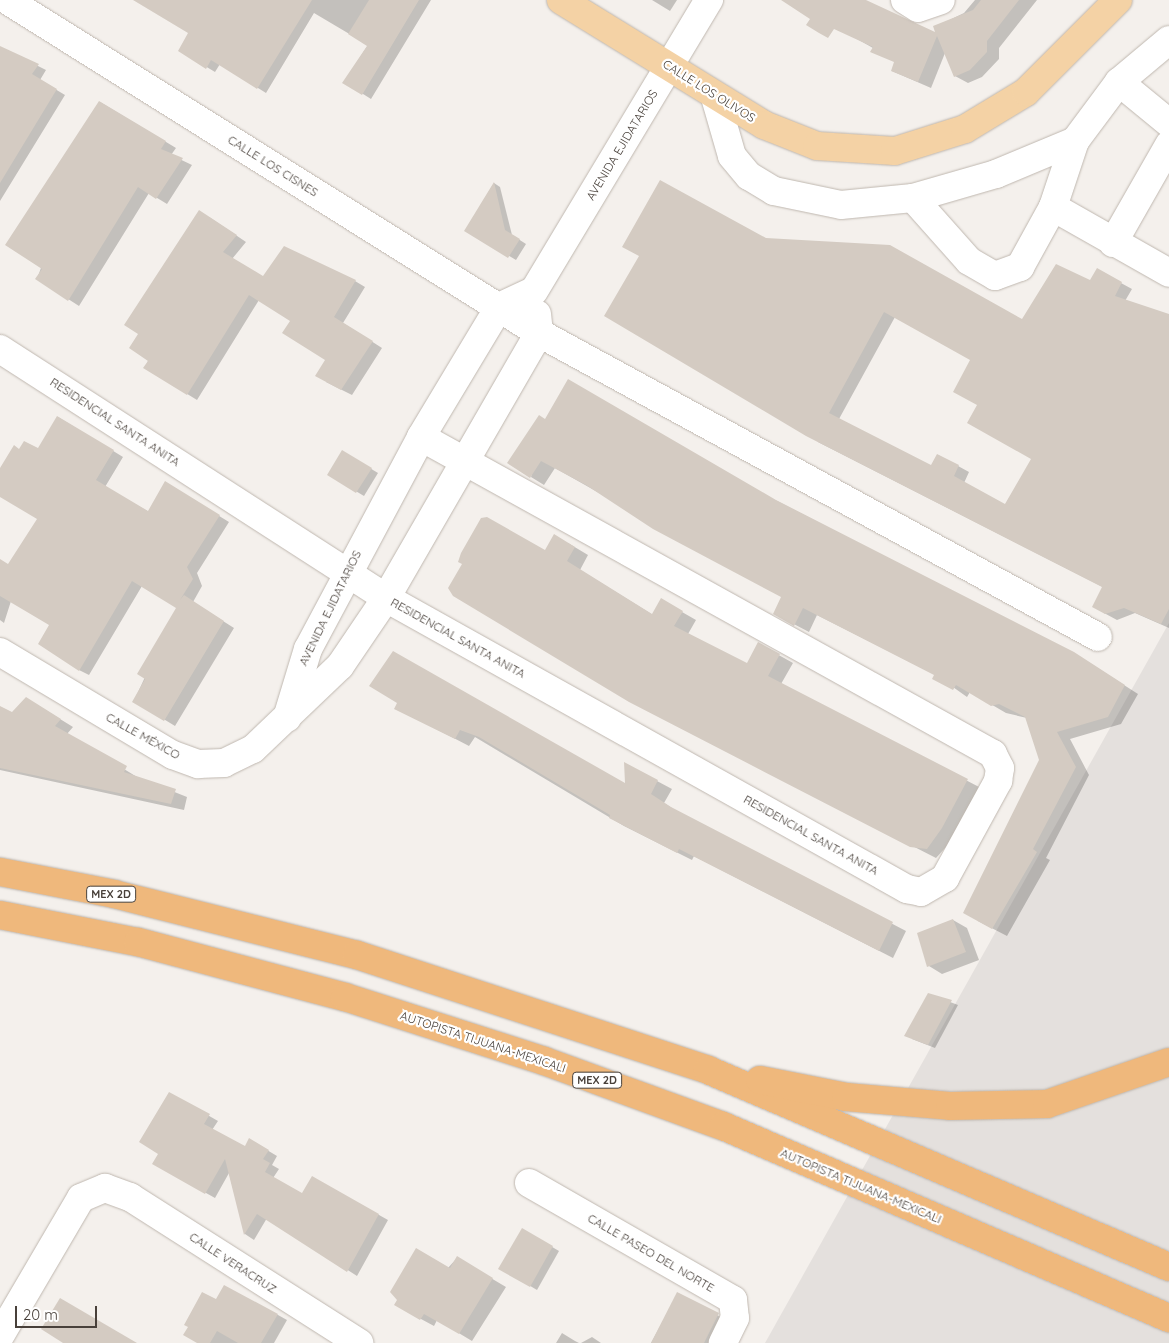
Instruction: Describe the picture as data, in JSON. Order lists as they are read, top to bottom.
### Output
{
  "streets": {
    "highway": ["MEX 2D", "AUTOPISTA TIJUANA-MEXICALI"],
    "main road": ["CALLE LOS OLIVOS"],
    "street": [
      "AVENIDA EJIDATARIOS",
      "CALLE LOS CISNES",
      "RESIDENCIAL SANTA ANITA",
      "CALLE MÉXICO",
      "CALLE PASEO DEL NORTE",
      "CALLE VERACRUZ"
    ]
  },
  "crossings": [
    ["CALLE LOS OLIVOS", "AVENIDA EJIDATARIOS"],
    ["AVENIDA EJIDATARIOS", "CALLE LOS CISNES"],
    ["AVENIDA EJIDATARIOS", "RESIDENCIAL SANTA ANITA"],
    ["AVENIDA EJIDATARIOS", "CALLE MÉXICO"]
  ],
  "scale_bar": "20 m"
}
